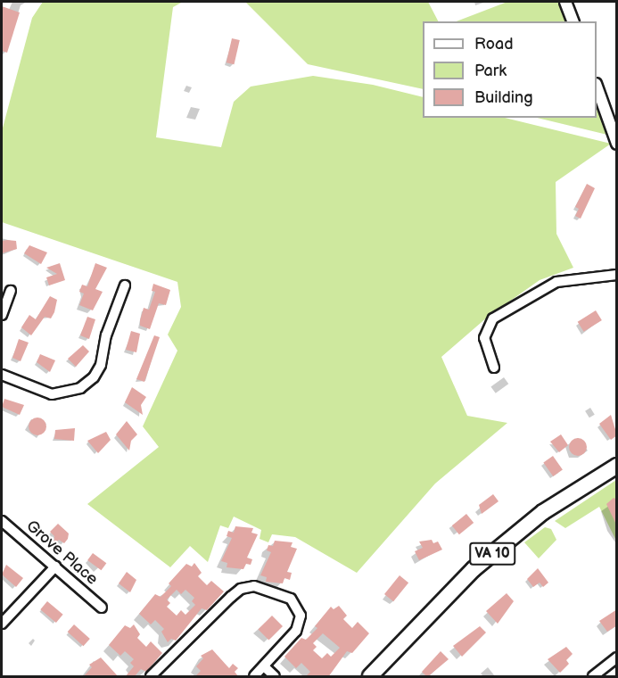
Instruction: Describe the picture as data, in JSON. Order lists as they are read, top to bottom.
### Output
{
  "streets": {
    "main road": ["VA 10"],
    "street": ["Grove Place"]
  },
  "legend": ["Road", "Park", "Building"]
}
